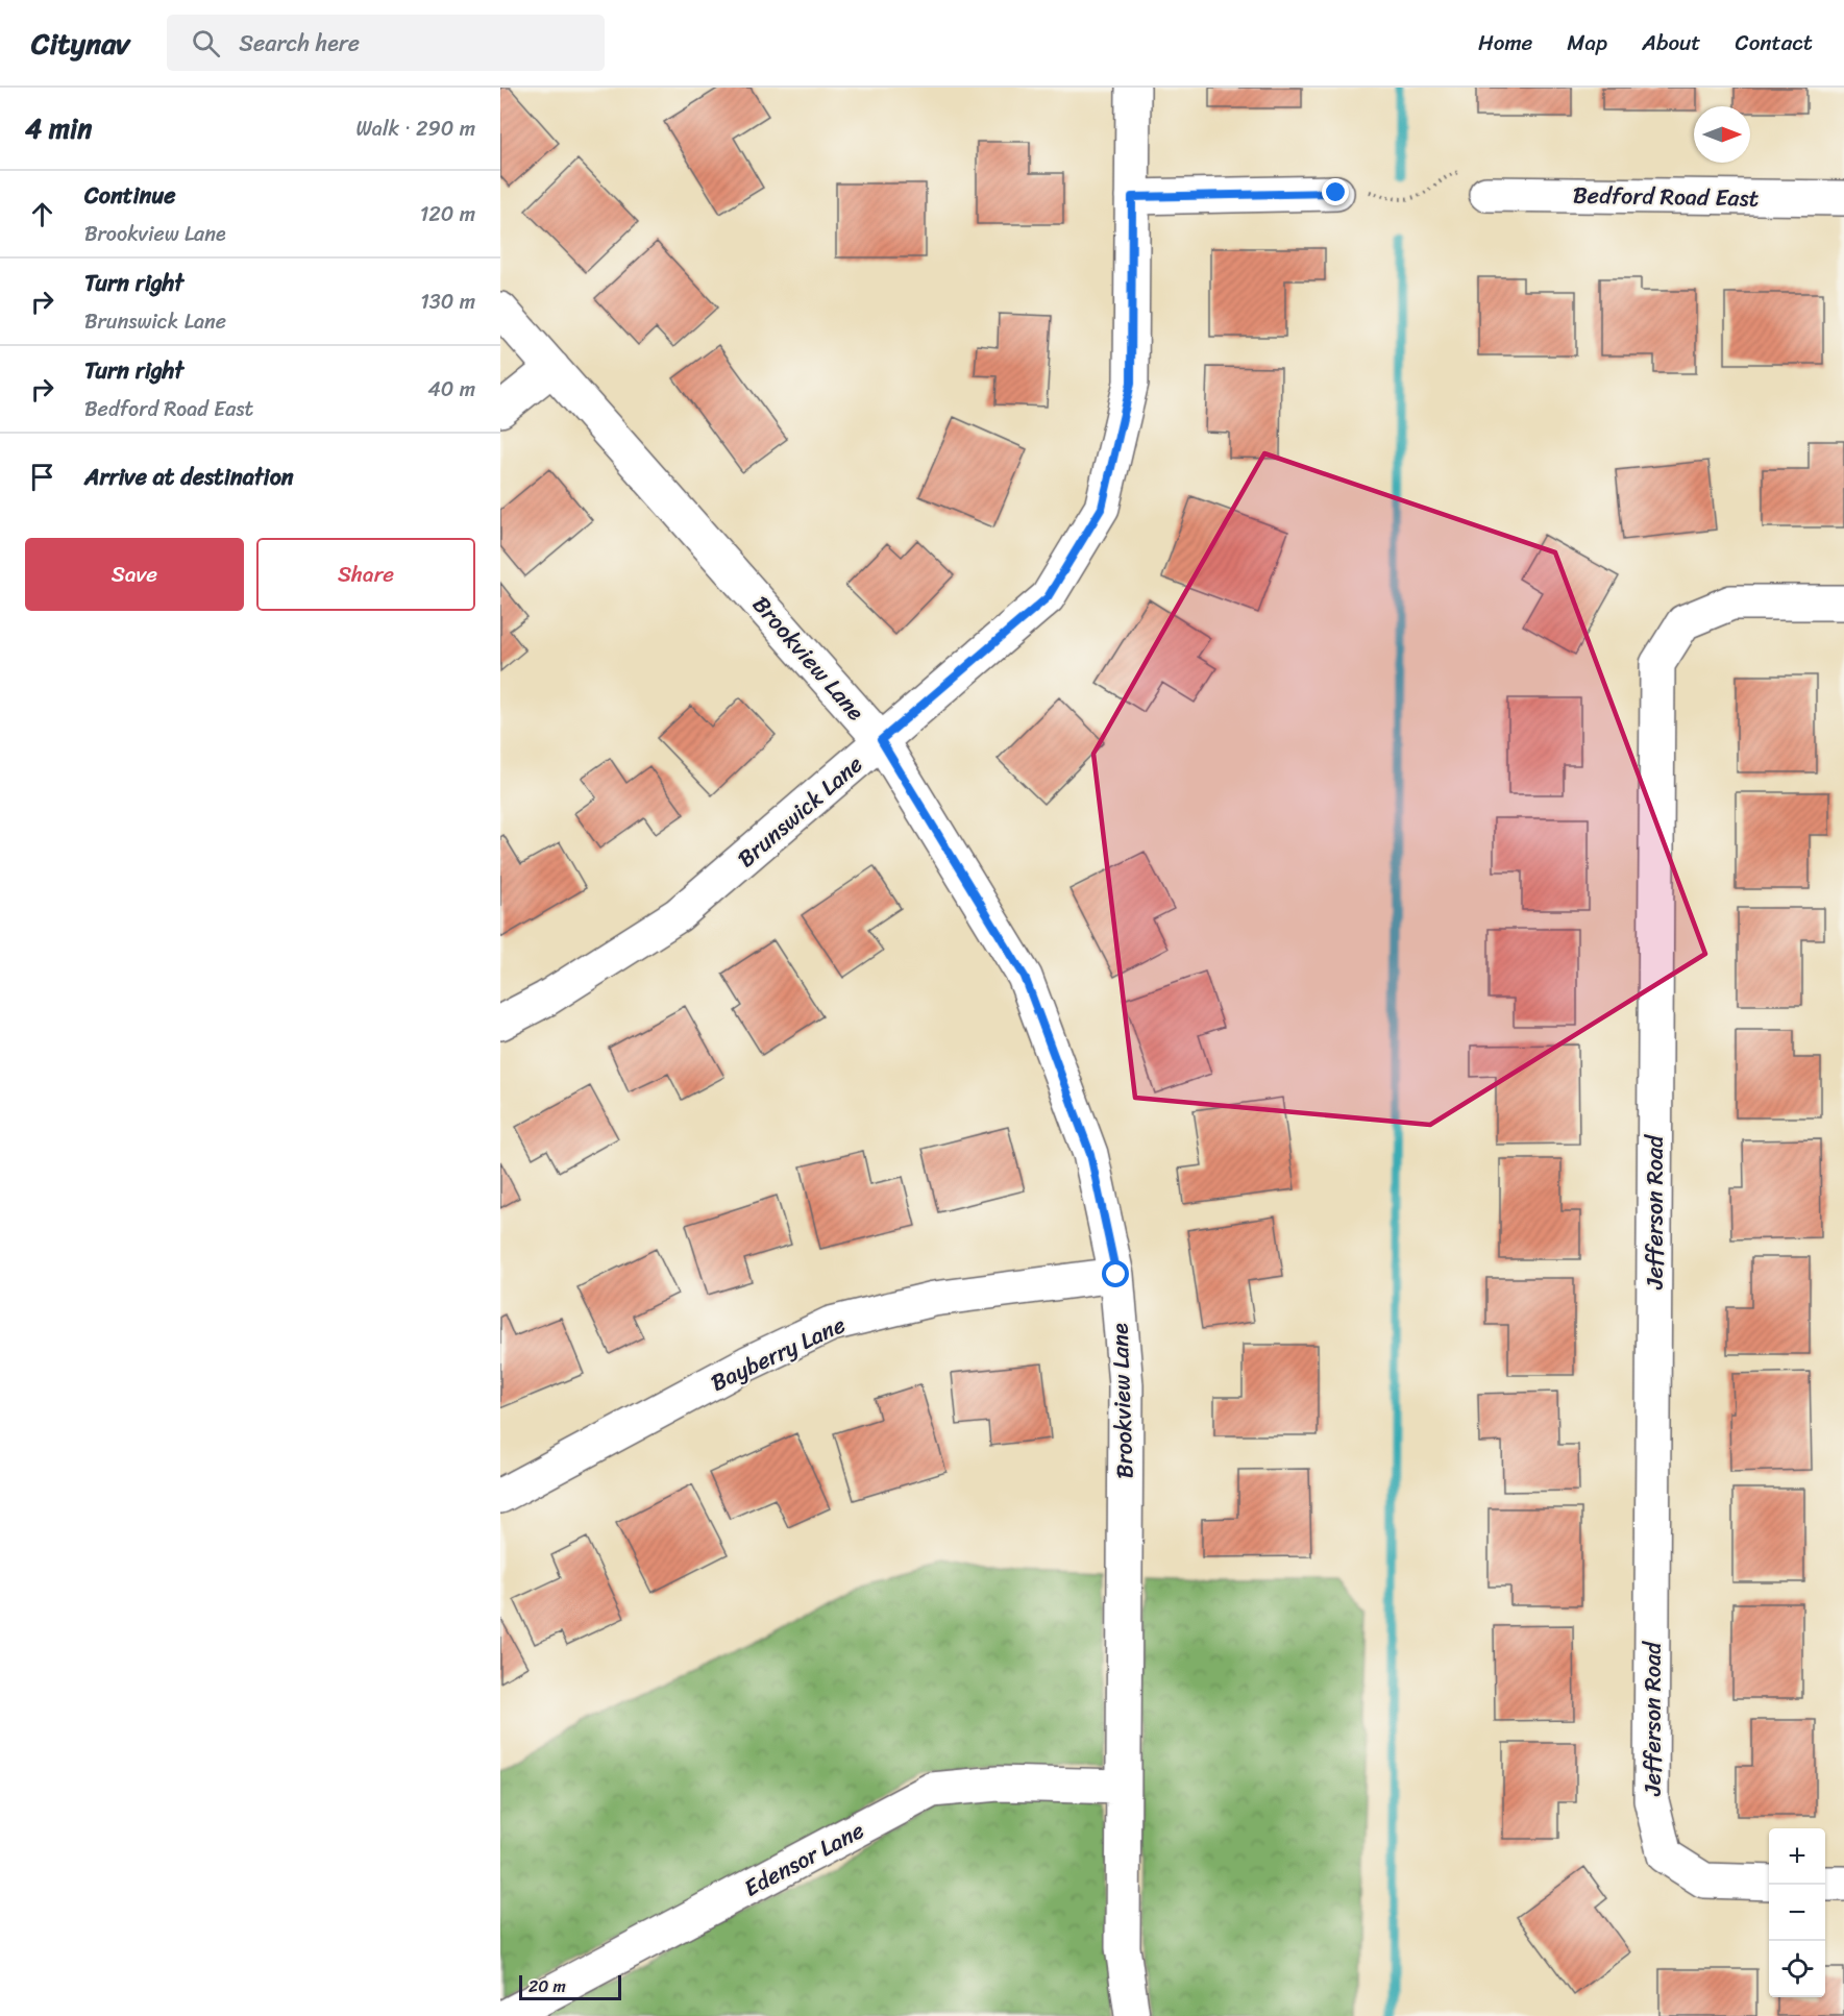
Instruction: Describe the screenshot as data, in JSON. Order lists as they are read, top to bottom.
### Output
{
  "streets": {
    "street": [
      "Bedford Road East",
      "Brookview Lane",
      "Brunswick Lane",
      "Jefferson Road",
      "Bayberry Lane",
      "Edensor Lane"
    ]
  },
  "crossings": [
    ["Brookview Lane", "Brunswick Lane"],
    ["Brookview Lane", "Bayberry Lane"],
    ["Brookview Lane", "Edensor Lane"]
  ],
  "scale_bar": "20 m",
  "north": "right",
  "page": {
    "header": "Citynav",
    "search": "Search here",
    "nav": [
      "Home",
      "Map",
      "About",
      "Contact"
    ],
    "heading": ["4 min", "Walk · 290 m"],
    "list": [
      ["Continue", "Brookview Lane", "120 m"],
      ["Turn right", "Brunswick Lane", "130 m"],
      ["Turn right", "Bedford Road East", "40 m"],
      "Arrive at destination"
    ],
    "buttons": ["Save", "Share"],
    "map_buttons": ["+", "−"],
    "scale": "20 m"
  }
}
